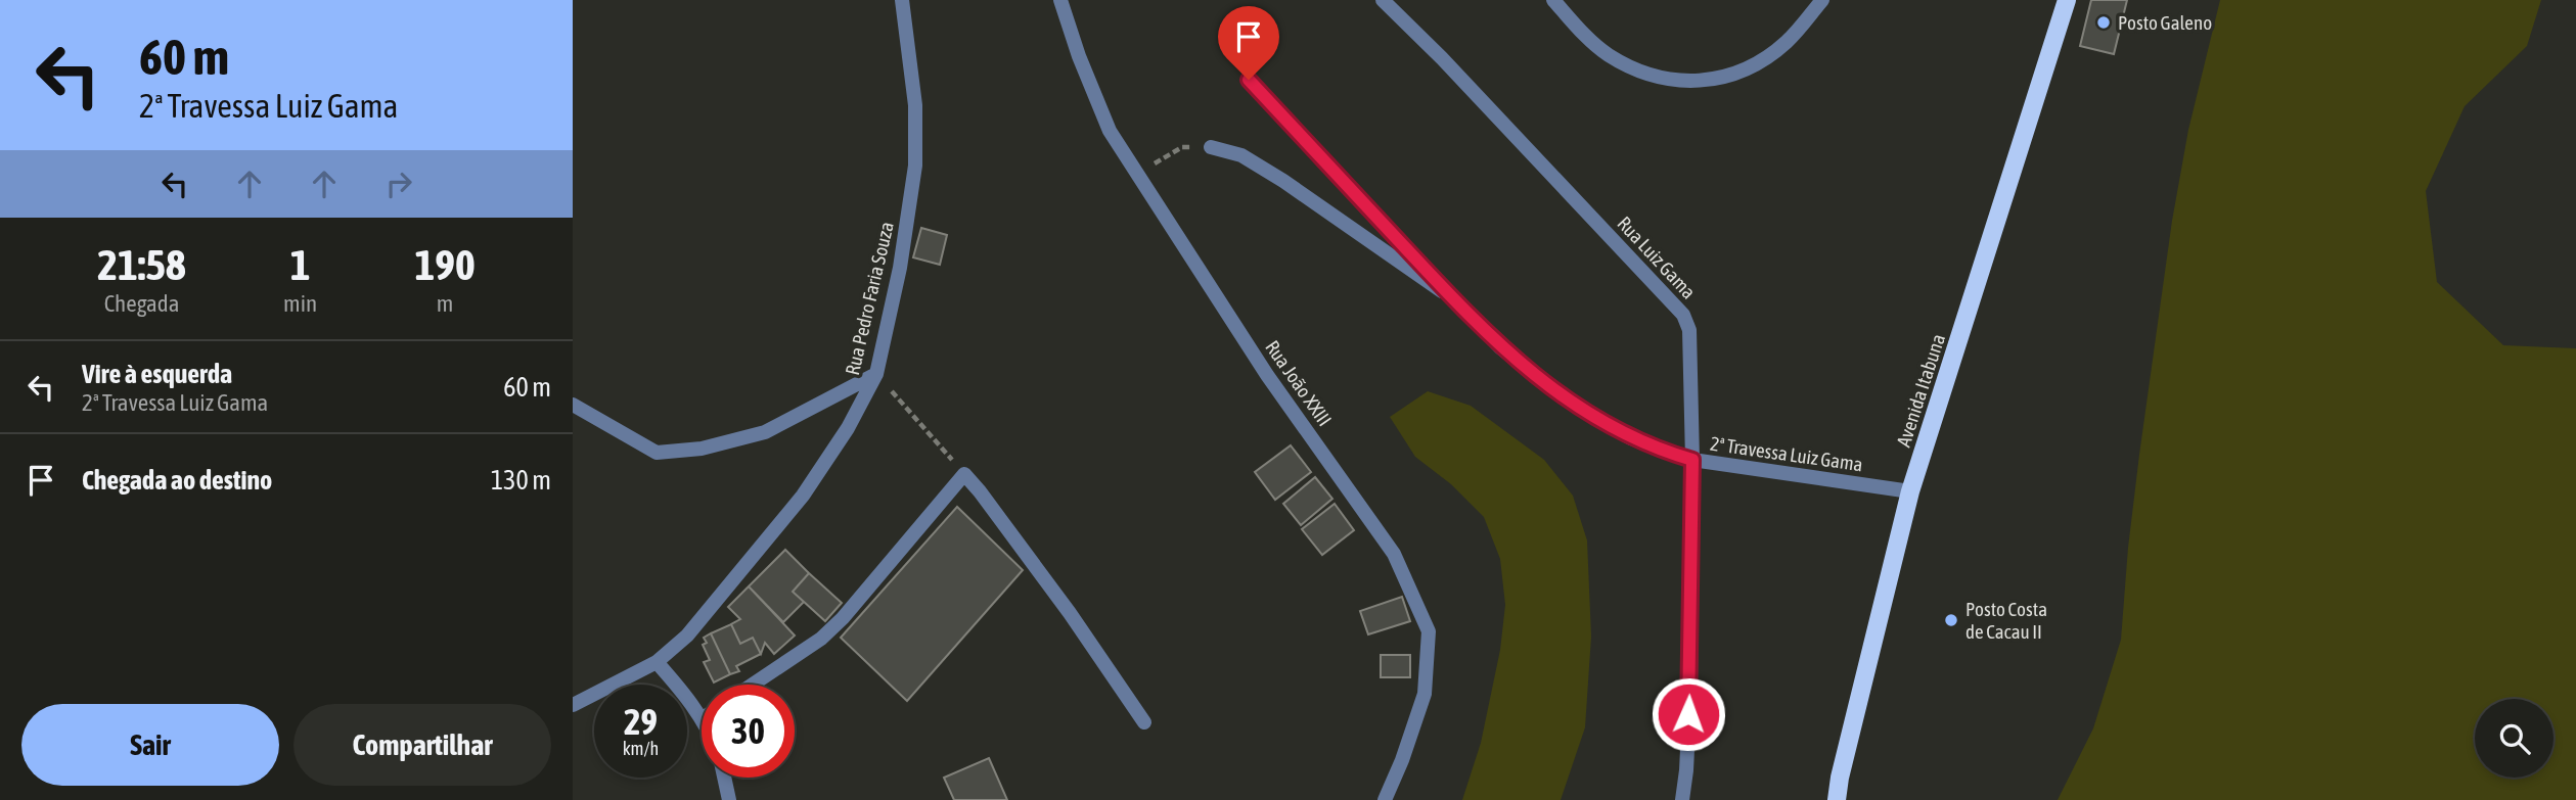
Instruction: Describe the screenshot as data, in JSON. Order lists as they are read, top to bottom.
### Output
{
  "streets": {
    "main road": ["Avenida Itabuna"],
    "street": [
      "Rua Luiz Gama",
      "Rua Pedro Faria Souza",
      "Rua João XXIII",
      "2ª Travessa Luiz Gama"
    ]
  },
  "crossings": [
    ["Rua Luiz Gama", "2ª Travessa Luiz Gama"],
    ["Avenida Itabuna", "2ª Travessa Luiz Gama"]
  ],
  "places": ["Posto Galeno", "Posto Costa de Cacau II"],
  "page": {
    "turn": ["60 m", "2ª Travessa Luiz Gama"],
    "eta": [
      "21:58",
      "Chegada",
      "1",
      "min",
      "190",
      "m"
    ],
    "list": [
      {
        "name": "Vire à esquerda",
        "note": "2ª Travessa Luiz Gama",
        "value": "60 m"
      },
      {
        "name": "Chegada ao destino",
        "value": "130 m"
      }
    ],
    "speed": "29 km/h",
    "limit": "30",
    "buttons": ["Sair", "Compartilhar"]
  }
}
